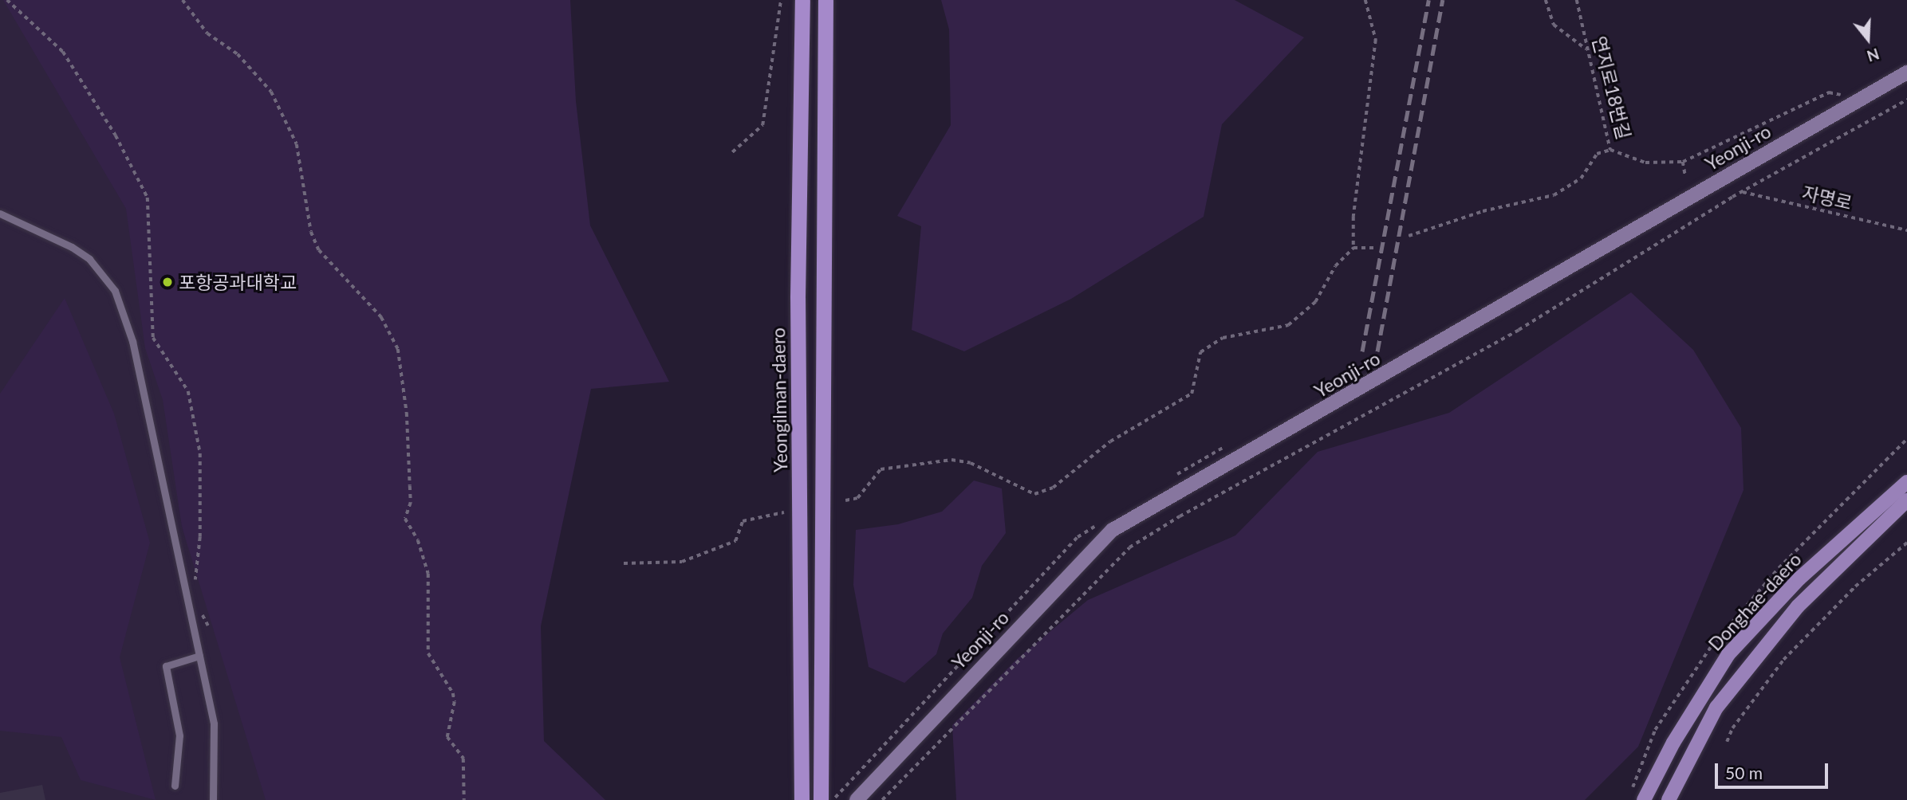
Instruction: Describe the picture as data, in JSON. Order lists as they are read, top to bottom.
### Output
{
  "streets": {
    "highway": ["Yeongilman-daero"],
    "main road": ["Yeonji-ro", "Donghae-daero"],
    "path": ["연지로18번길", "자명로"]
  },
  "crossings": [
    ["연지로18번길", "Yeonji-ro"]
  ],
  "places": ["포항공과대학교"],
  "scale_bar": "50 m",
  "north": "bottom"
}
